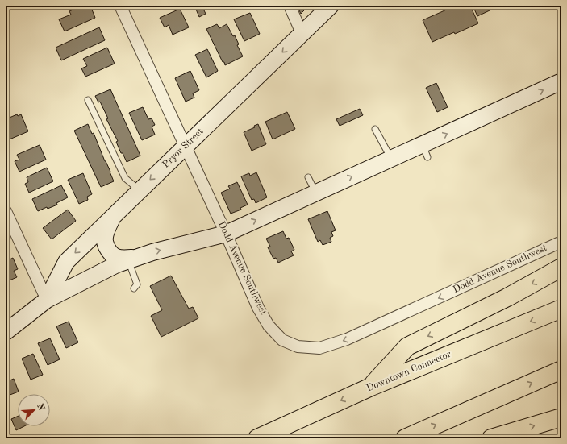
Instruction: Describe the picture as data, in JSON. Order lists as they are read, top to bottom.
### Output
{
  "streets": {
    "highway": ["Downtown Connector"],
    "main road": ["Pryor Street"],
    "street": ["Dodd Avenue Southwest"]
  },
  "crossings": [
    ["Pryor Street", "Dodd Avenue Southwest"]
  ],
  "north": "top right"
}
